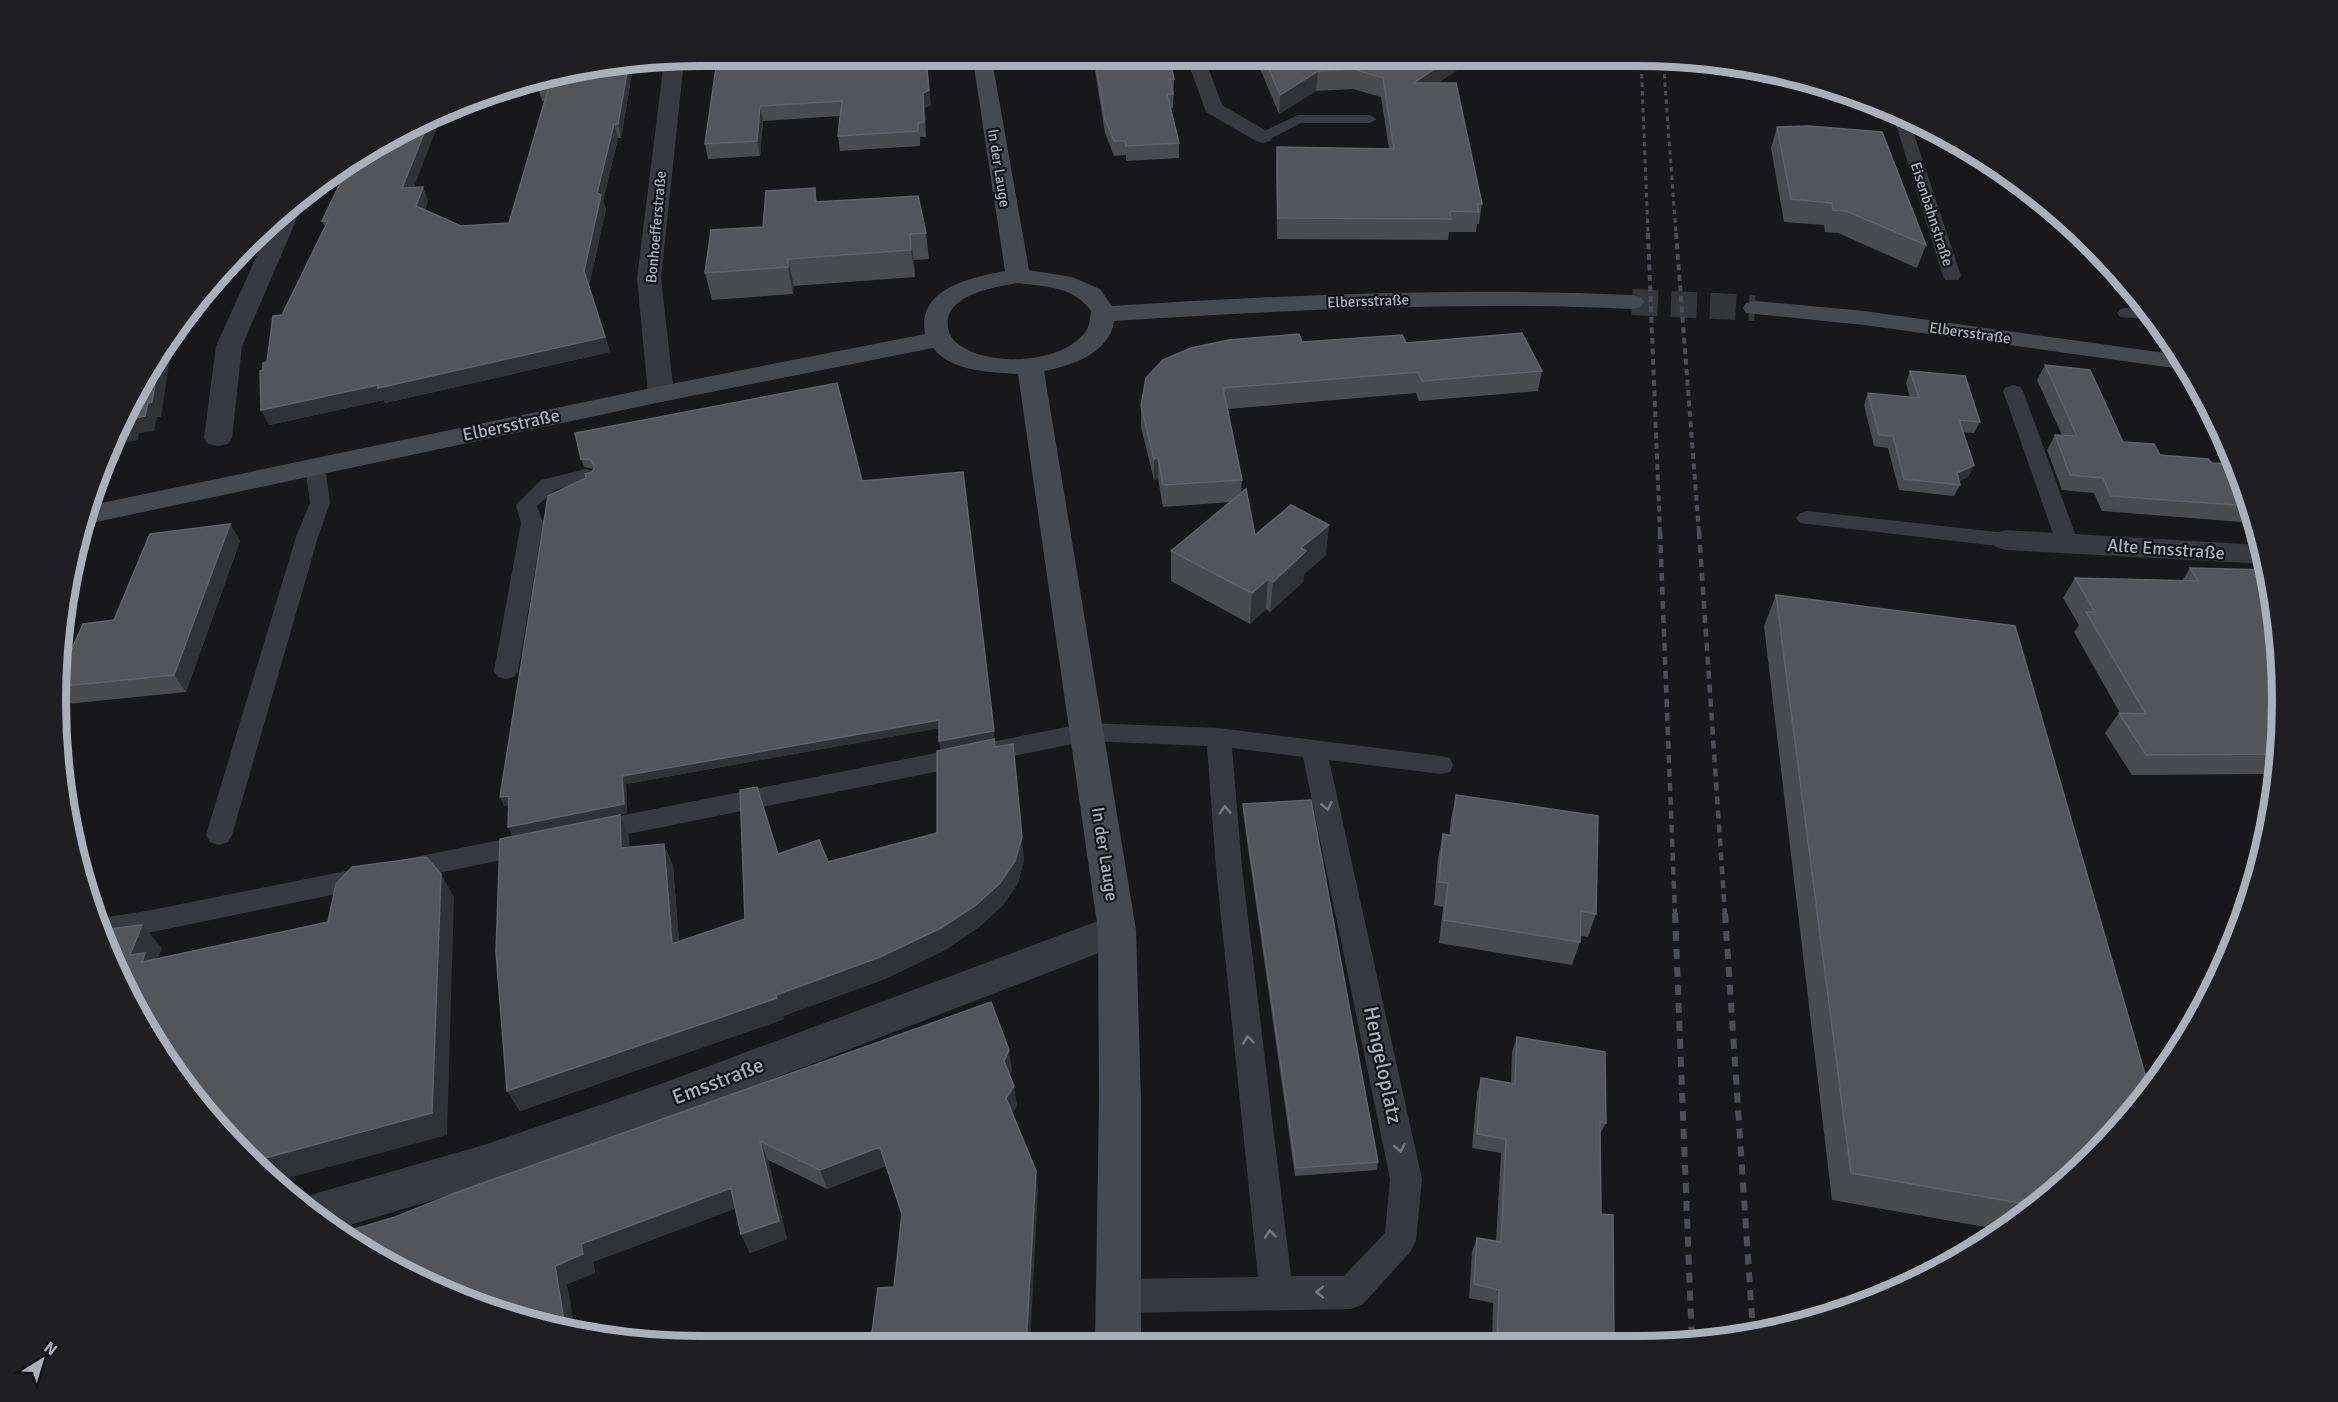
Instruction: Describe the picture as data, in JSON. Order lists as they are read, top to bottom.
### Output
{
  "streets": {
    "main road": ["In der Lauge", "Elbersstraße"],
    "street": ["Bonhoefferstraße", "Alte Emsstraße", "Emsstraße"],
    "lane": ["Eisenbahnstraße", "Hengeloplatz"]
  },
  "crossings": [
    ["In der Lauge", "Hengeloplatz"],
    ["In der Lauge", "Emsstraße"],
    ["Bonhoefferstraße", "Elbersstraße"]
  ],
  "north": "top right"
}
